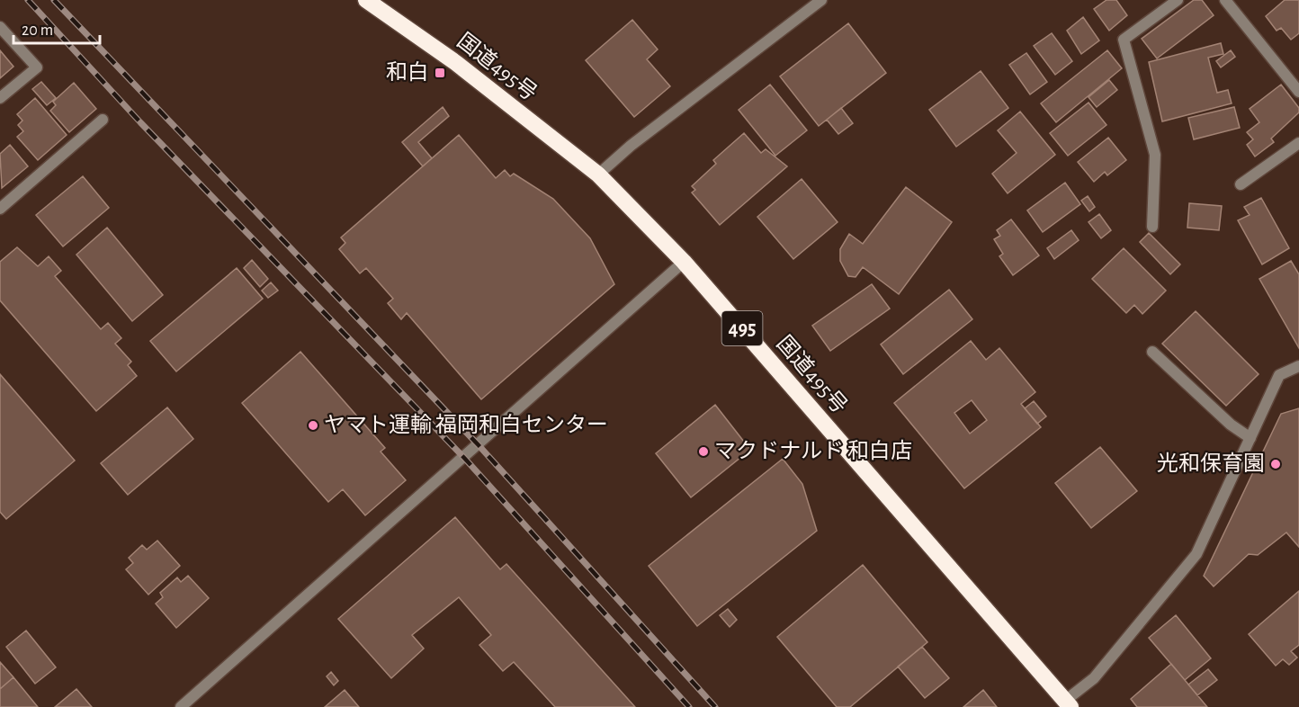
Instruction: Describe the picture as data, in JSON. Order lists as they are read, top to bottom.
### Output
{
  "streets": {
    "highway": ["国道495号", "495"]
  },
  "places": {
    "transit": ["和白"],
    "other": ["ヤマト運輸 福岡和白センター", "マクドナルド 和白店", "光和保育園"]
  },
  "scale_bar": "20 m"
}
